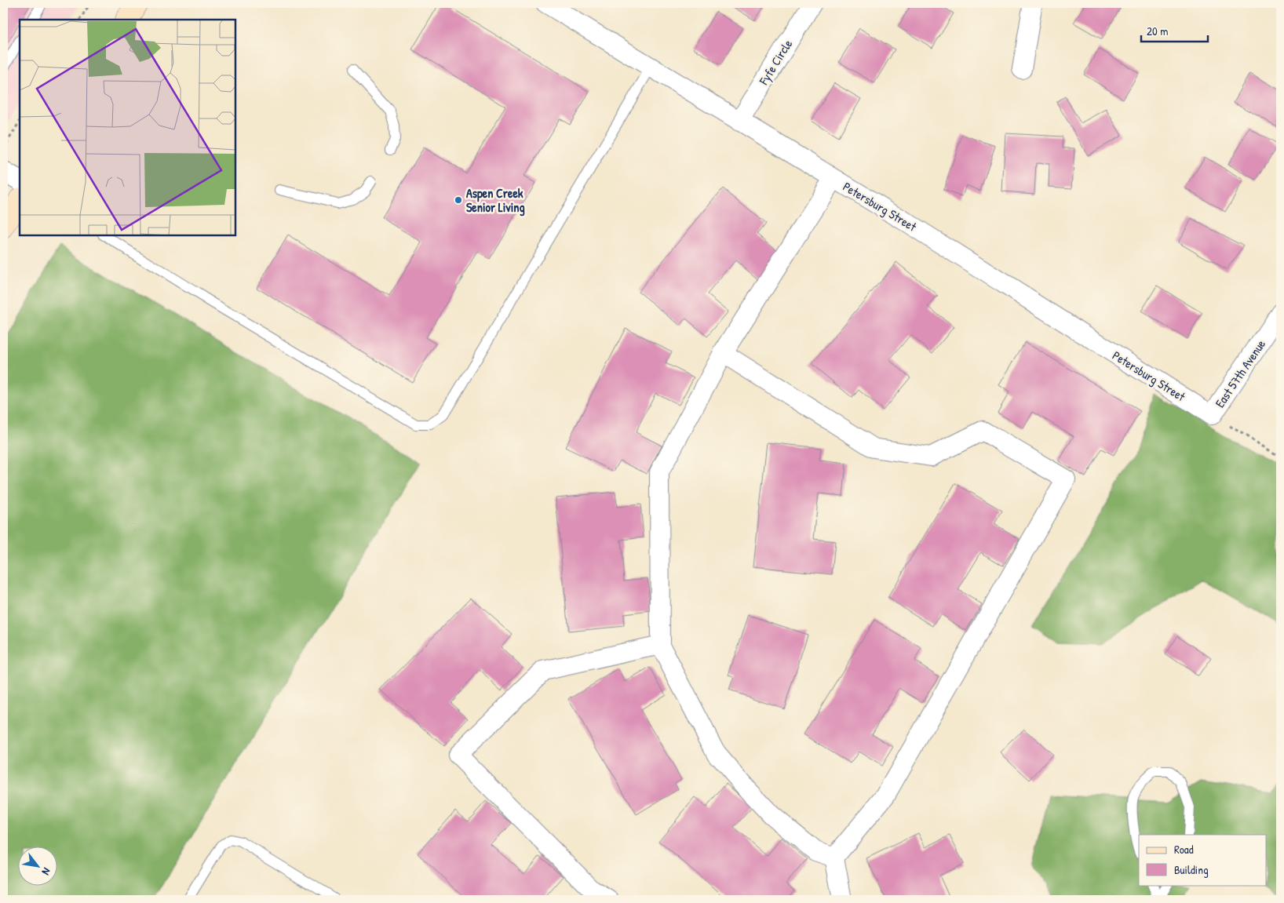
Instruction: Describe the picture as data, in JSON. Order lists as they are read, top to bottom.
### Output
{
  "streets": {
    "street": ["Fyfe Circle", "Petersburg Street", "East 57th Avenue"]
  },
  "crossings": [
    ["Fyfe Circle", "Petersburg Street"],
    ["Petersburg Street", "East 57th Avenue"]
  ],
  "places": ["Aspen Creek Senior Living"],
  "legend": ["Road", "Building"],
  "scale_bar": "20 m",
  "north": "bottom right"
}
